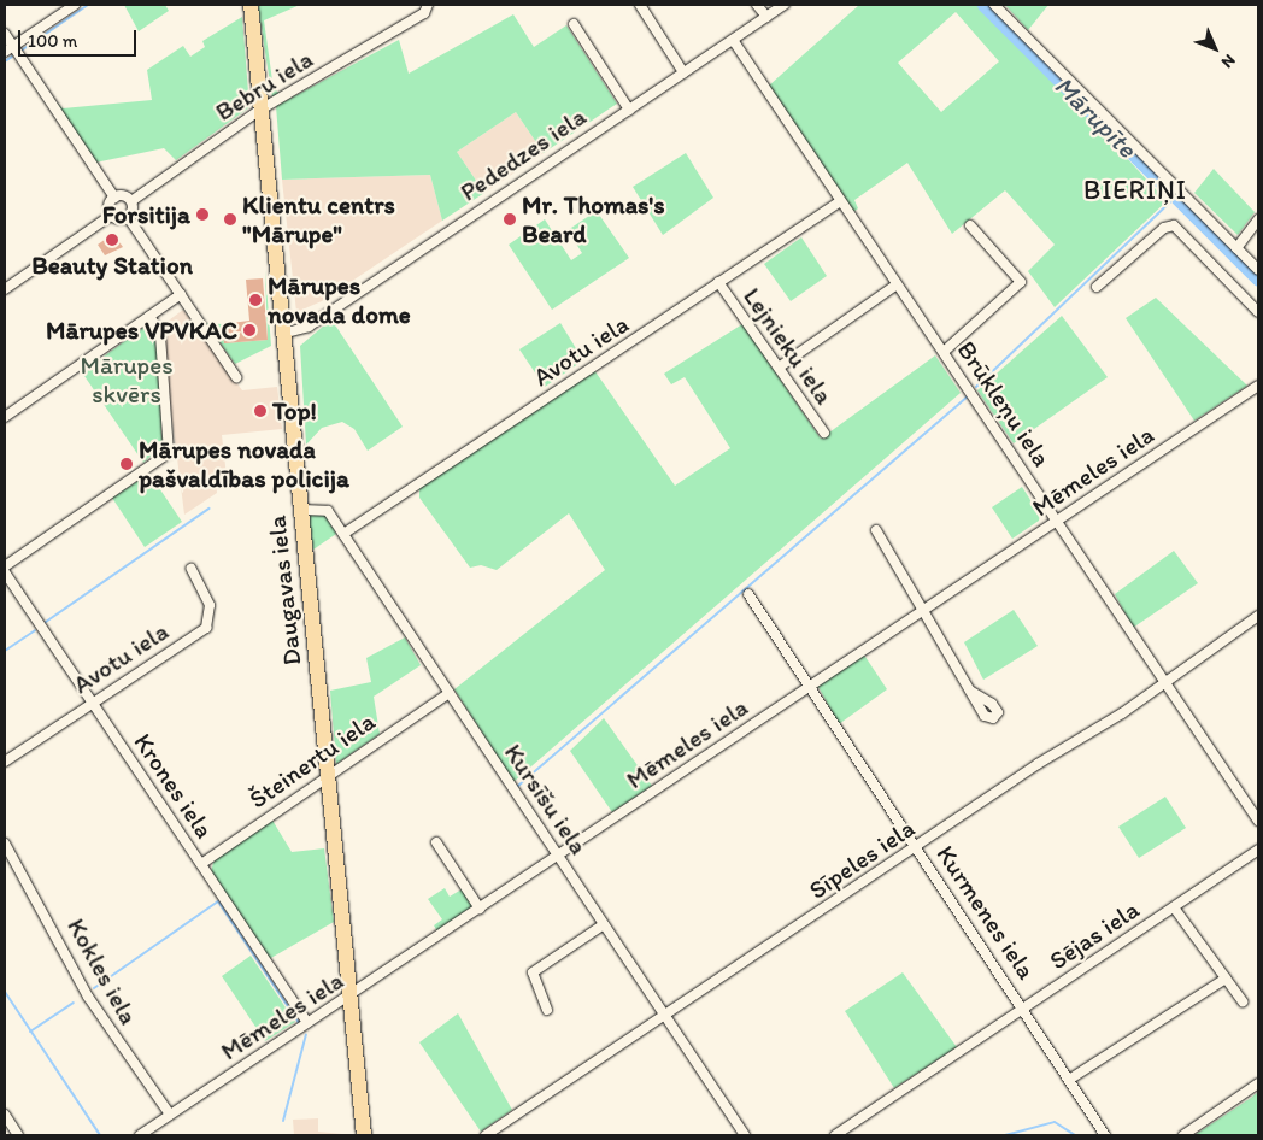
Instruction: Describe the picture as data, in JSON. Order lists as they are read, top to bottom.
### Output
{
  "streets": {
    "main road": ["Daugavas iela"],
    "street": [
      "Bebru iela",
      "Pededzes iela",
      "Lejnieku iela",
      "Avotu iela",
      "Brūkleņu iela",
      "Mēmeles iela",
      "Šteinertu iela",
      "Krones iela",
      "Kursīšu iela",
      "Sīpeles iela",
      "Kurmenes iela",
      "Sējas iela",
      "Kokles iela"
    ]
  },
  "crossings": [
    ["Bebru iela", "Daugavas iela"],
    ["Pededzes iela", "Brūkleņu iela"],
    ["Pededzes iela", "Daugavas iela"],
    ["Lejnieku iela", "Avotu iela"],
    ["Avotu iela", "Brūkleņu iela"],
    ["Avotu iela", "Krones iela"],
    ["Avotu iela", "Kursīšu iela"],
    ["Brūkleņu iela", "Mēmeles iela"],
    ["Brūkleņu iela", "Sīpeles iela"],
    ["Mēmeles iela", "Daugavas iela"],
    ["Mēmeles iela", "Krones iela"],
    ["Mēmeles iela", "Kursīšu iela"],
    ["Mēmeles iela", "Kurmenes iela"],
    ["Mēmeles iela", "Kokles iela"],
    ["Daugavas iela", "Šteinertu iela"],
    ["Daugavas iela", "Kursīšu iela"],
    ["Šteinertu iela", "Krones iela"],
    ["Šteinertu iela", "Kursīšu iela"],
    ["Kursīšu iela", "Sīpeles iela"],
    ["Sīpeles iela", "Kurmenes iela"],
    ["Kurmenes iela", "Sējas iela"]
  ],
  "districts": ["BIERIŅI"],
  "water": ["Mārupīte"],
  "parks": ["Mārupes skvērs"],
  "places": [
    "Forsitija",
    "Klientu centrs \"Mārupe\"",
    "Mr. Thomas's Beard",
    "Beauty Station",
    "Mārupes novada dome",
    "Mārupes VPVKAC",
    "Top!",
    "Mārupes novada pašvaldības policija"
  ],
  "scale_bar": "100 m",
  "north": "bottom right"
}
